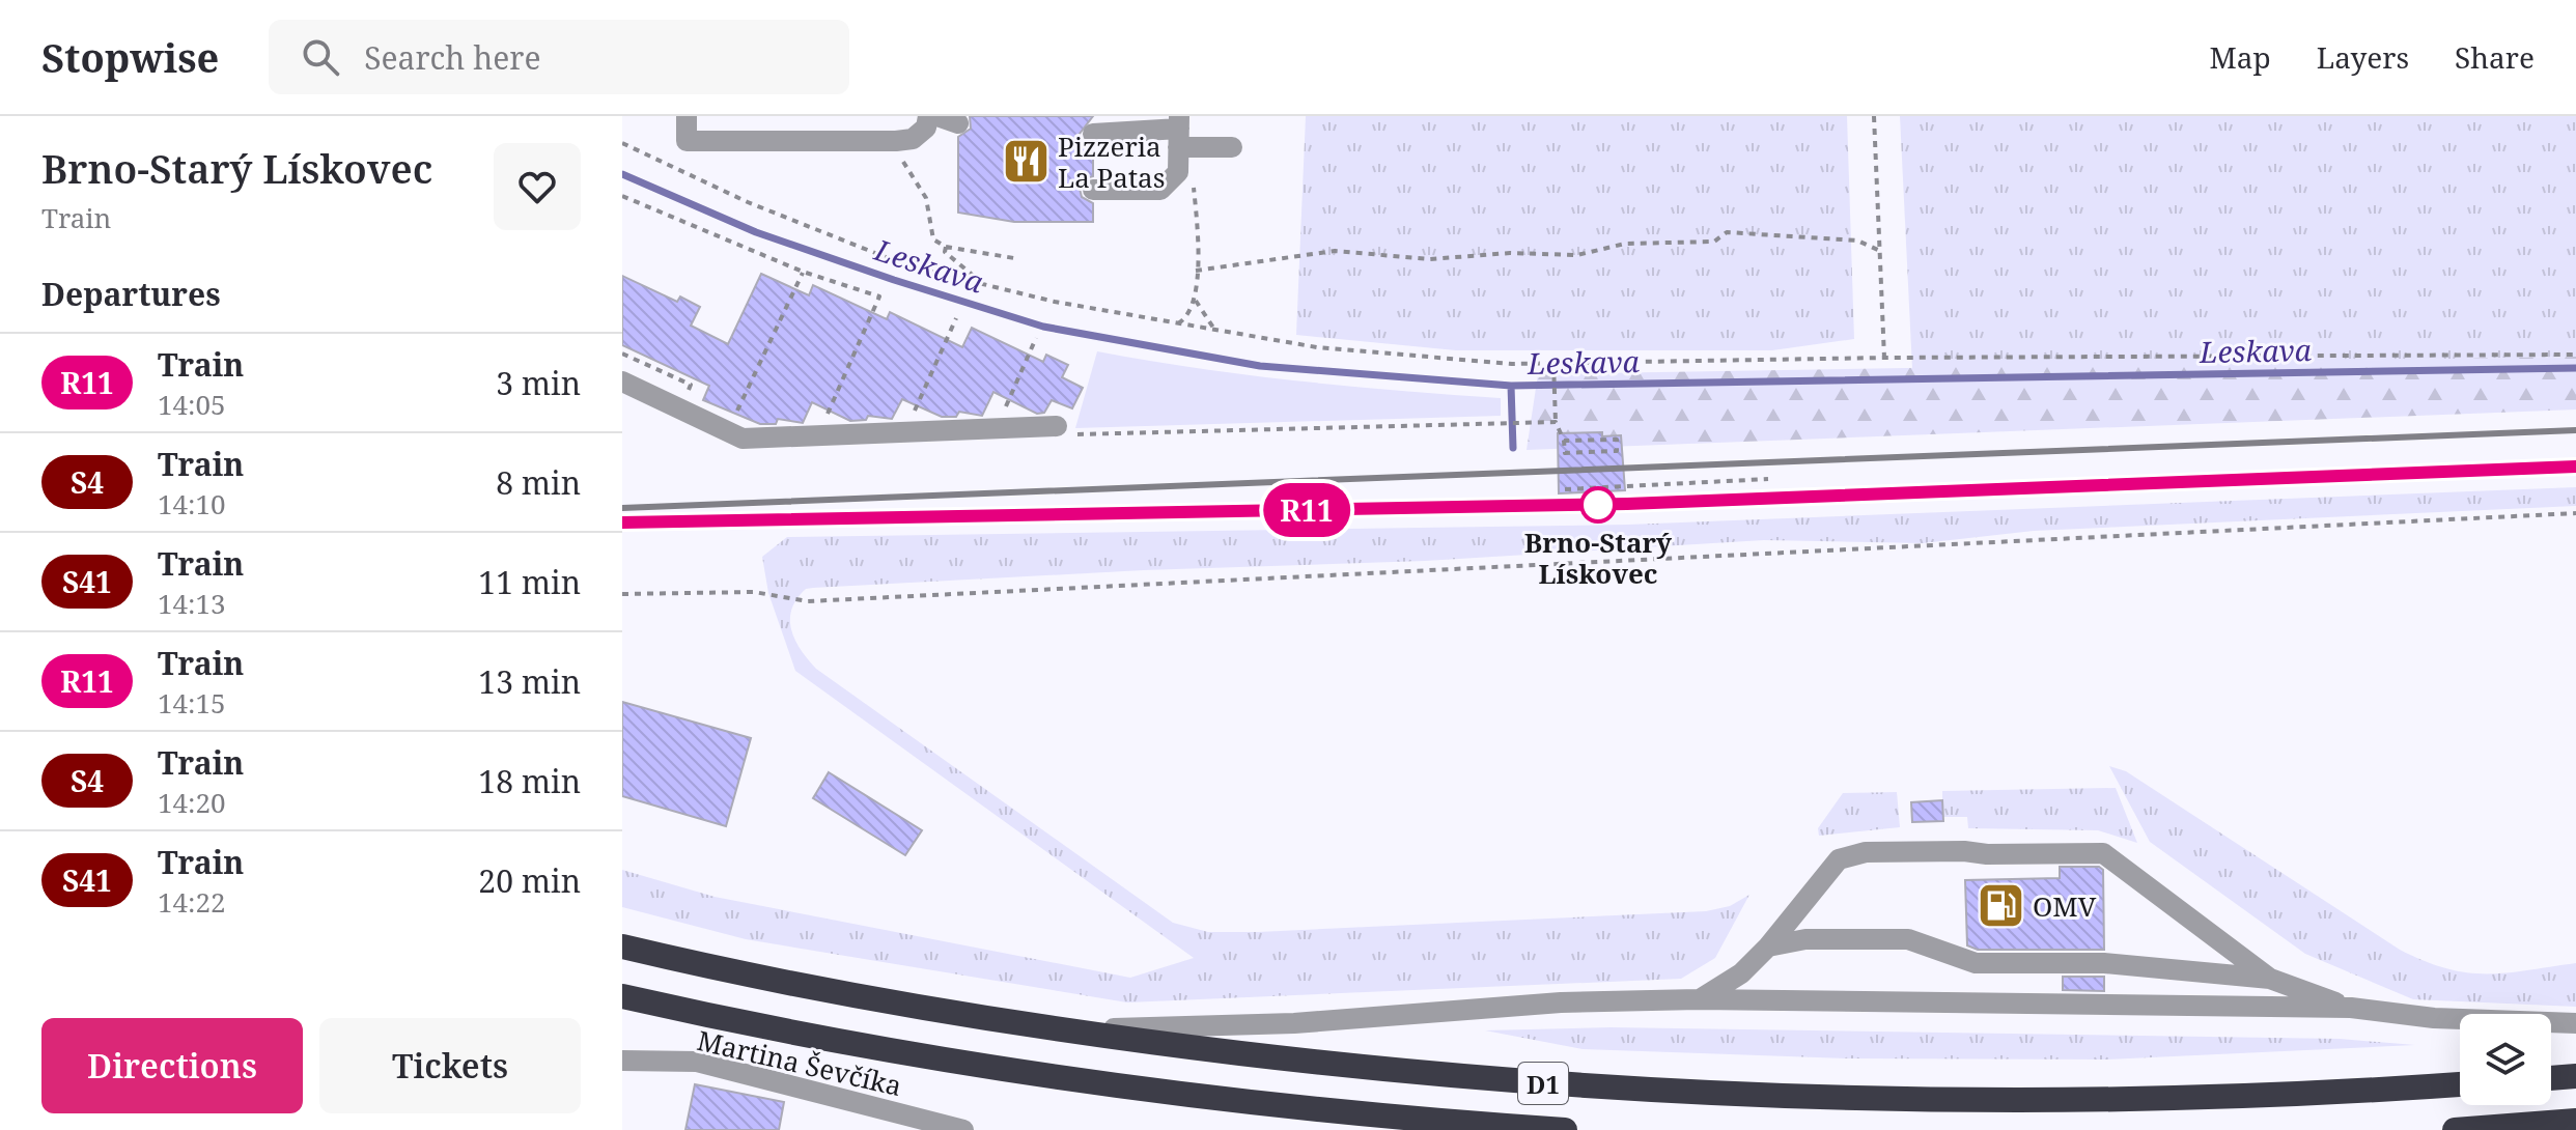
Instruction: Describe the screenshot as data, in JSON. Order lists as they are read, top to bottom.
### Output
{
  "streets": {
    "highway": ["D1"],
    "street": ["Martina Ševčíka"]
  },
  "water": ["Leskava"],
  "places": {
    "restaurant": ["Pizzeria La Patas"],
    "other": ["Brno-Starý Lískovec"],
    "fuel station": ["OMV"]
  },
  "page": {
    "header": "Stopwise",
    "search": "Search here",
    "nav": ["Map", "Layers", "Share"],
    "heading": [
      ["Brno-Starý Lískovec", "Train"],
      "Departures"
    ],
    "on_map": "R11",
    "list": [
      {
        "mark": "R11",
        "name": "Train",
        "note": "14:05",
        "value": "3 min"
      },
      {
        "mark": "S4",
        "name": "Train",
        "note": "14:10",
        "value": "8 min"
      },
      {
        "mark": "S41",
        "name": "Train",
        "note": "14:13",
        "value": "11 min"
      },
      {
        "mark": "R11",
        "name": "Train",
        "note": "14:15",
        "value": "13 min"
      },
      {
        "mark": "S4",
        "name": "Train",
        "note": "14:20",
        "value": "18 min"
      },
      {
        "mark": "S41",
        "name": "Train",
        "note": "14:22",
        "value": "20 min"
      }
    ],
    "buttons": ["Directions", "Tickets"]
  }
}
